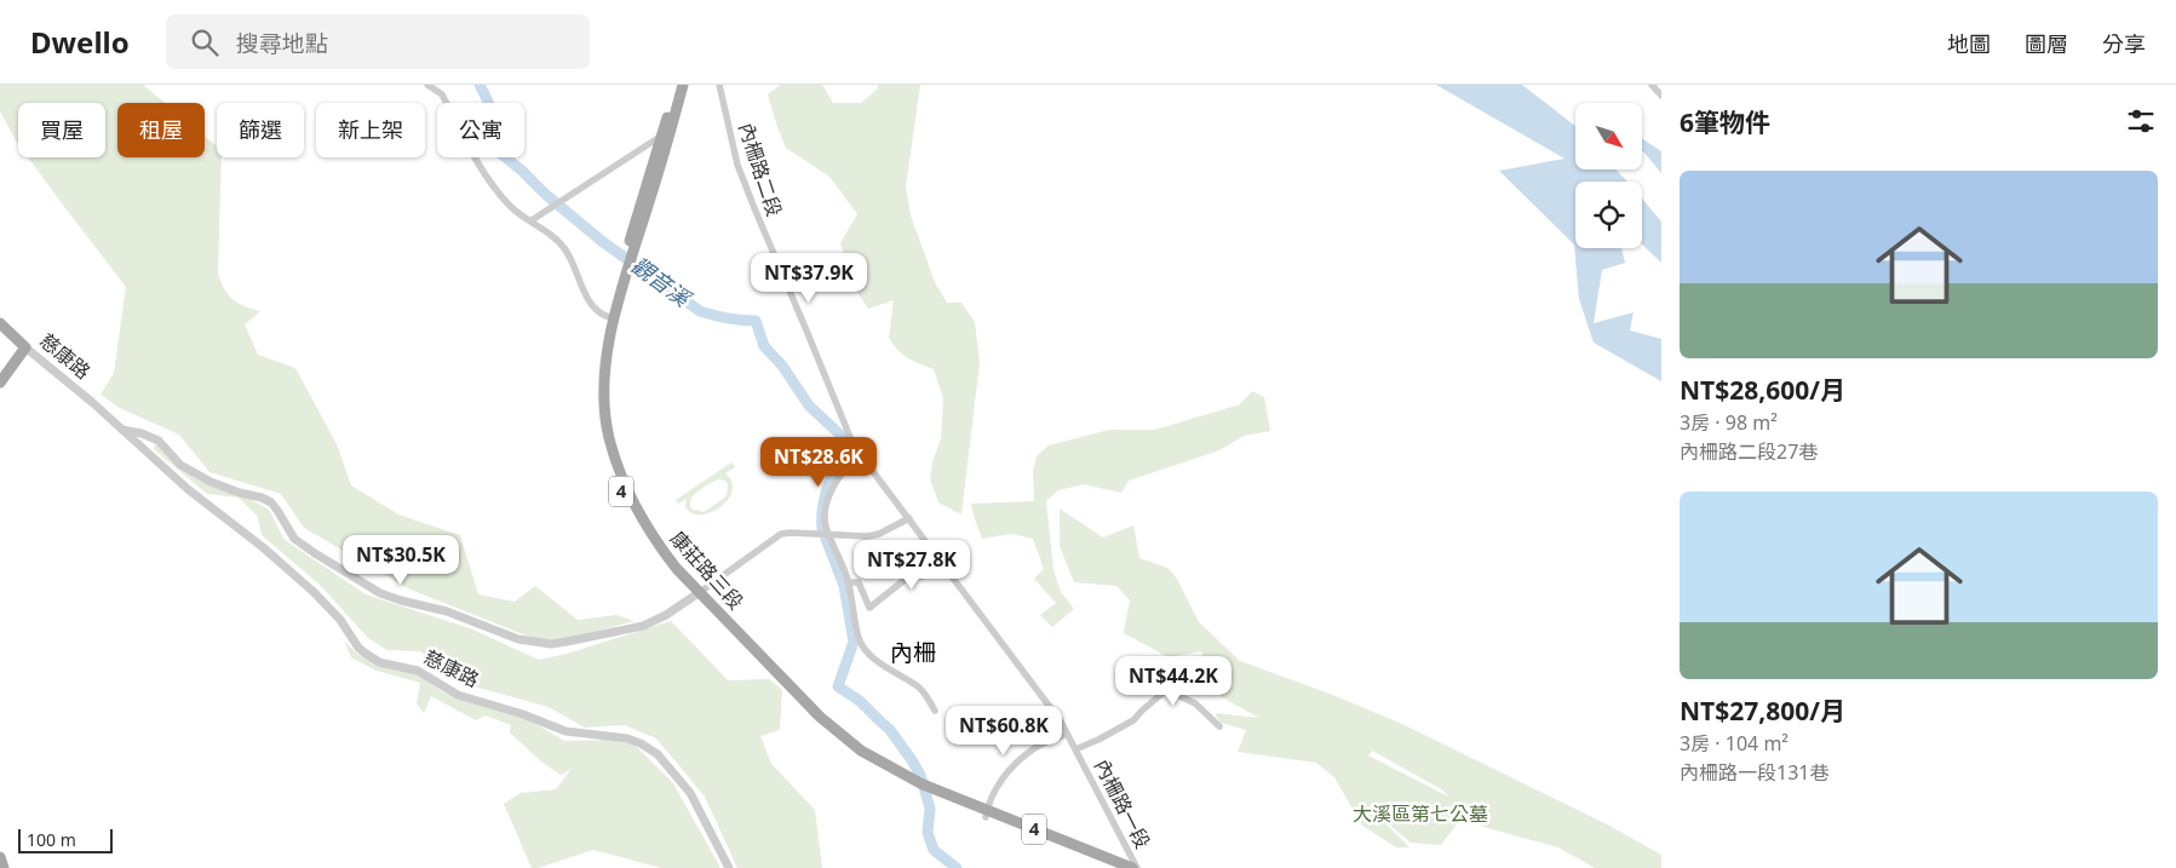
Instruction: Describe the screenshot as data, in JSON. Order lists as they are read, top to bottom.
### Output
{
  "streets": {
    "main road": ["慈康路", "4", "康莊路三段"],
    "street": ["內柵路二段", "內柵路一段"]
  },
  "crossings": [
    ["內柵路二段", "內柵路一段"],
    ["康莊路三段", "內柵路一段"]
  ],
  "districts": ["內柵"],
  "water": ["觀音溪"],
  "parks": ["大溪區第七公墓"],
  "scale_bar": "100 m",
  "north": "bottom right",
  "page": {
    "header": "Dwello",
    "search": "搜尋地點",
    "nav": ["地圖", "圖層", "分享"],
    "heading": "6筆物件",
    "chip": [
      "買屋",
      "租屋",
      "篩選",
      "新上架",
      "公寓"
    ],
    "list": [
      {
        "name": "NT$28,600/月",
        "note": "3房 · 98 m² · 內柵路二段27巷"
      },
      {
        "name": "NT$27,800/月",
        "note": "3房 · 104 m² · 內柵路一段131巷"
      }
    ],
    "price": [
      "NT$37.9K",
      "NT$28.6K",
      "NT$30.5K",
      "NT$27.8K",
      "NT$44.2K",
      "NT$60.8K"
    ],
    "scale": "100 m"
  }
}
